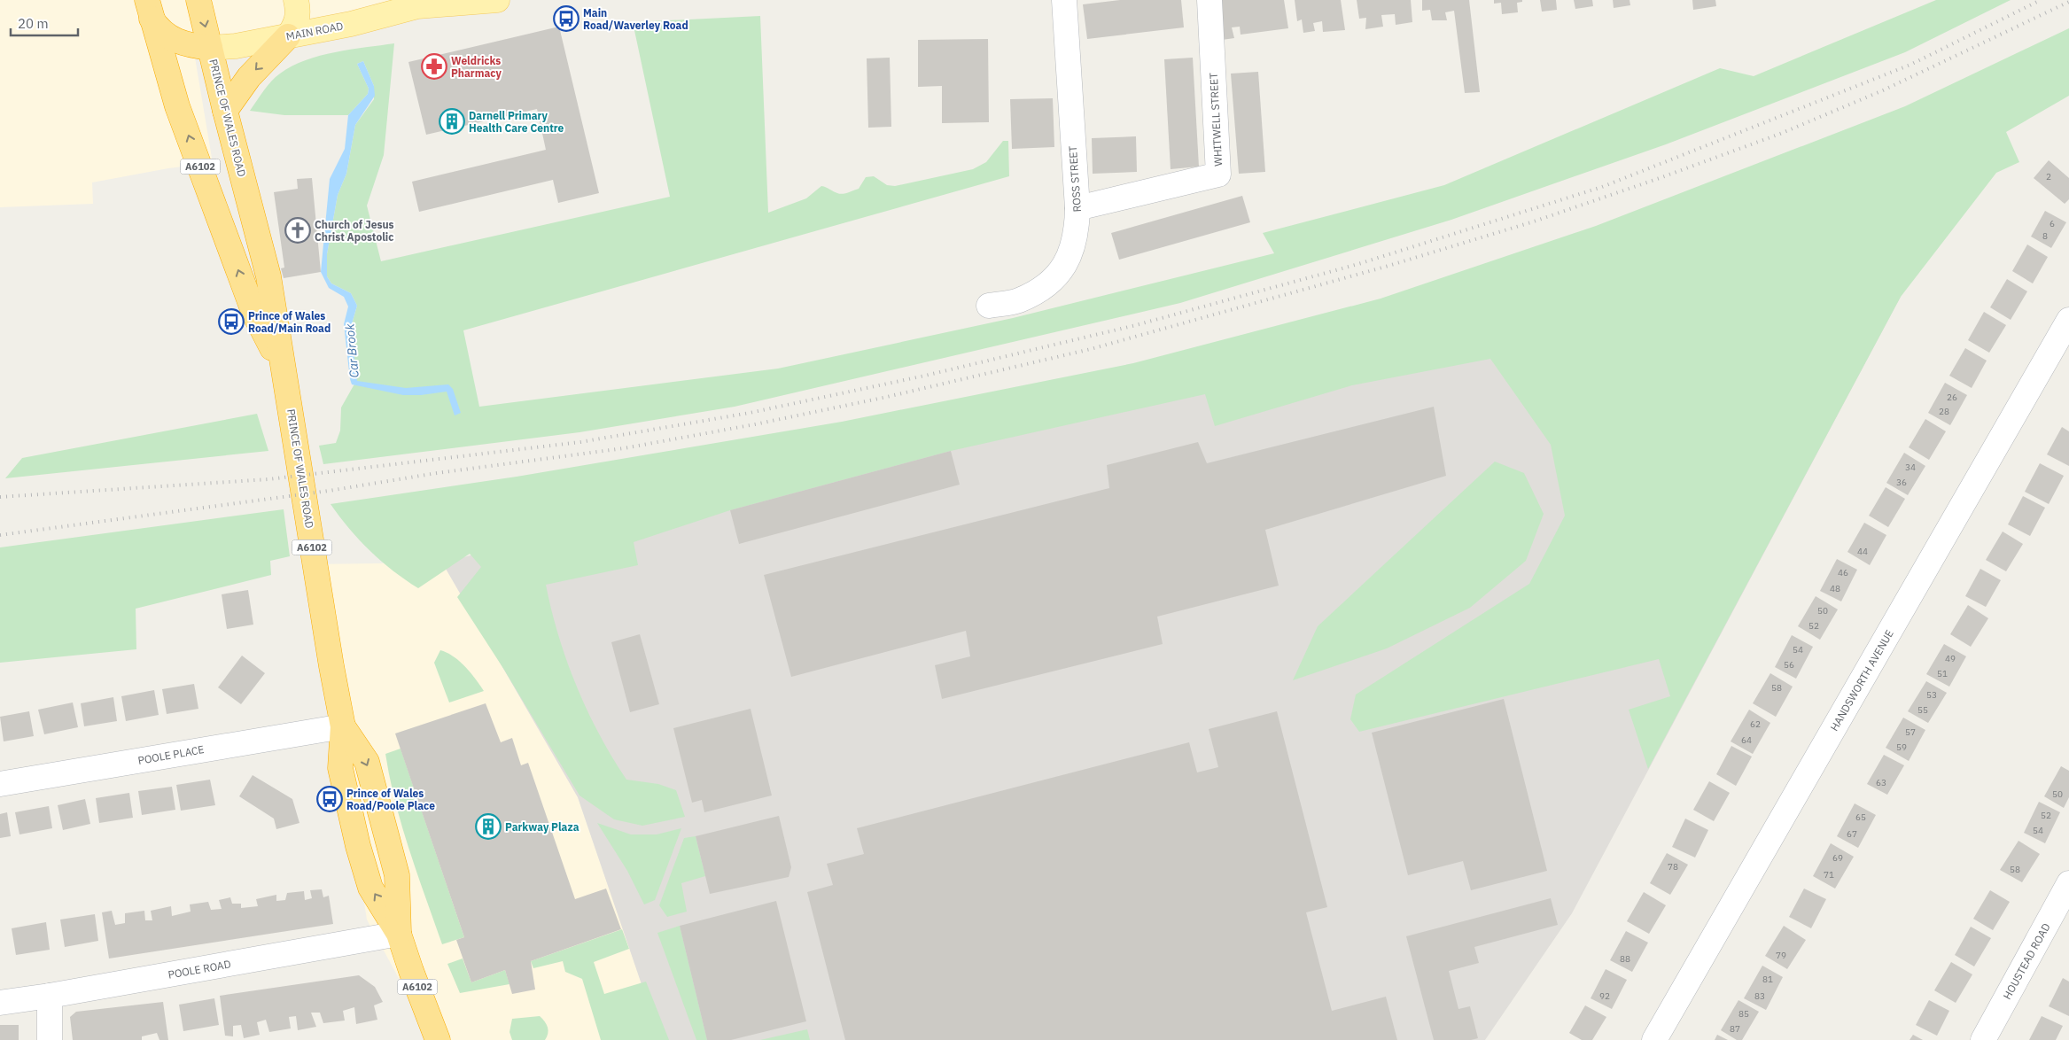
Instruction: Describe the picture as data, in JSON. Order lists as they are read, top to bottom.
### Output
{
  "streets": {
    "highway": ["PRINCE OF WALES ROAD", "A6102"],
    "main road": ["MAIN ROAD"],
    "street": [
      "WHITWELL STREET",
      "ROSS STREET",
      "HANDSWORTH AVENUE",
      "POOLE PLACE",
      "HOUSTEAD ROAD",
      "POOLE ROAD"
    ]
  },
  "crossings": [
    ["MAIN ROAD", "PRINCE OF WALES ROAD"],
    ["MAIN ROAD", "A6102"],
    ["PRINCE OF WALES ROAD", "A6102"],
    ["PRINCE OF WALES ROAD", "POOLE PLACE"],
    ["PRINCE OF WALES ROAD", "POOLE ROAD"],
    ["WHITWELL STREET", "ROSS STREET"]
  ],
  "water": ["Car Brook"],
  "places": {
    "bus stop": ["Main Road/Waverley Road", "Prince of Wales Road/Main Road", "Prince of Wales Road/Poole Place"],
    "pharmacy": ["Weldricks Pharmacy"],
    "building": ["Darnell Primary Health Care Centre", "Parkway Plaza"],
    "church": ["Church of Jesus Christ Apostolic"]
  },
  "house_numbers": [
    "2",
    "6",
    "8",
    "26",
    "28",
    "34",
    "36",
    "44",
    "46",
    "48",
    "50",
    "52",
    "54",
    "49",
    "56",
    "51",
    "58",
    "53",
    "55",
    "62",
    "57",
    "64",
    "59",
    "63",
    "50",
    "52",
    "65",
    "54",
    "67",
    "69",
    "78",
    "58",
    "71",
    "79",
    "88",
    "81",
    "92",
    "83",
    "85",
    "87"
  ],
  "scale_bar": "20 m"
}
